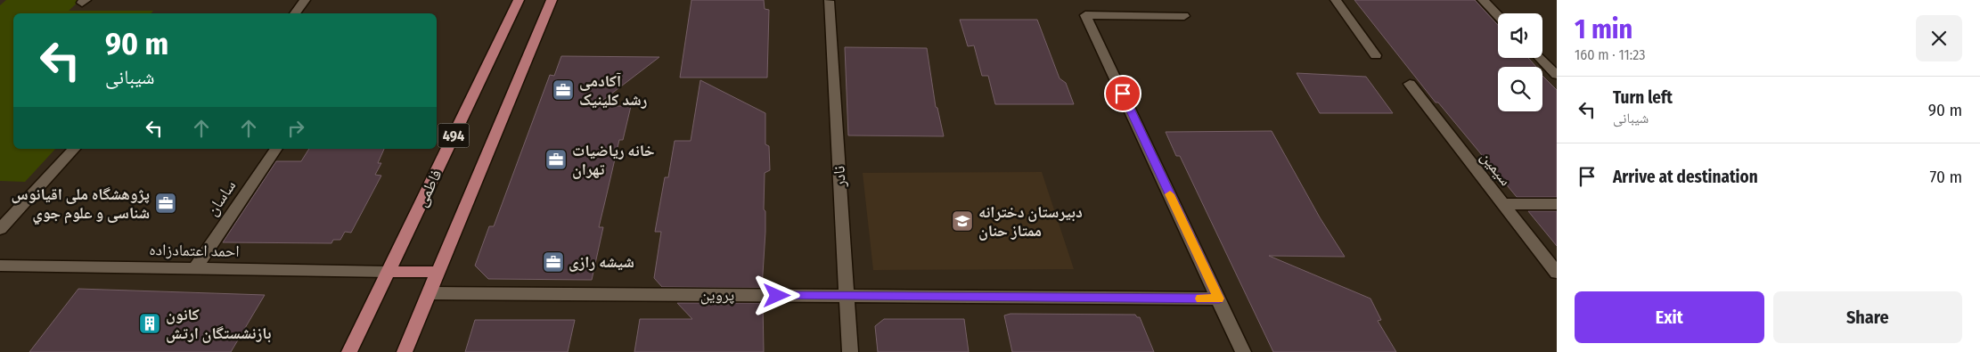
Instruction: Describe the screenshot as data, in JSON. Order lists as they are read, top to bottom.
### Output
{
  "streets": {
    "main road": ["494", "فاطمی"],
    "street": [
      "سیمین",
      "نادر",
      "ساسان",
      "احمد اعتمادزاده",
      "پروین"
    ]
  },
  "crossings": [
    ["494", "پروین"],
    ["نادر", "پروین"],
    ["فاطمی", "احمد اعتمادزاده"],
    ["ساسان", "احمد اعتمادزاده"]
  ],
  "places": {
    "office": [
      "آکادمی رشد کلینیک",
      "خانه ریاضیات تهران",
      "پژوهشگاه ملی اقیانوس شناسی و علوم جوي",
      "شیشه رازی"
    ],
    "school or university": ["دبیرستان دخترانه ممتاز حنان"],
    "building": ["کانون بازنشستگان ارتش"]
  },
  "page": {
    "heading": ["1 min", "160 m · 11:23"],
    "turn": ["90 m", "شیبانی"],
    "list": [
      {
        "name": "Turn left",
        "note": "شیبانی",
        "value": "90 m"
      },
      {
        "name": "Arrive at destination",
        "value": "70 m"
      }
    ],
    "buttons": ["Exit", "Share"]
  }
}
